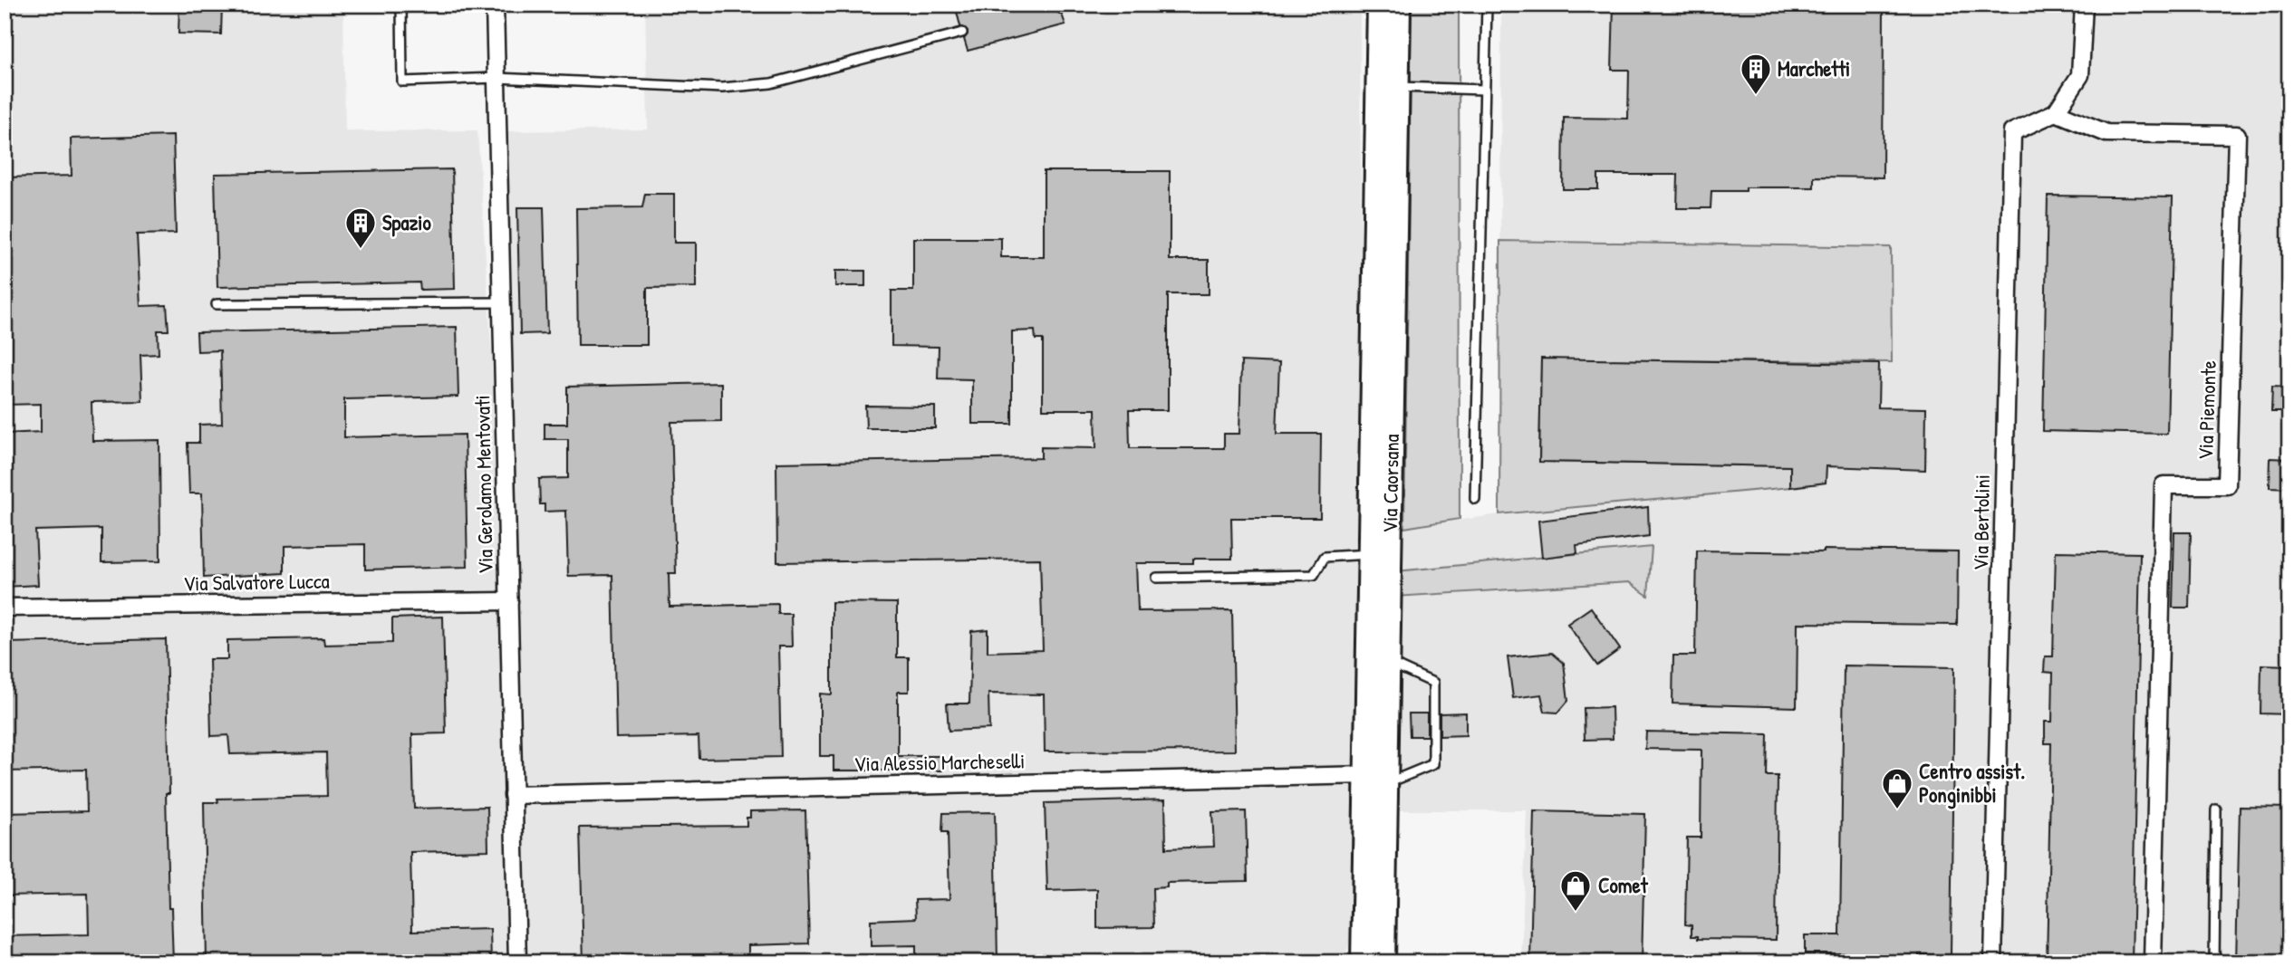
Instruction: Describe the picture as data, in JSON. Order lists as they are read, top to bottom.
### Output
{
  "streets": {
    "main road": ["Via Caorsana"],
    "street": [
      "Via Piemonte",
      "Via Gerolamo Mentovati",
      "Via Bertolini",
      "Via Salvatore Lucca",
      "Via Alessio Marcheselli"
    ]
  },
  "crossings": [
    ["Via Piemonte", "Via Bertolini"],
    ["Via Caorsana", "Via Alessio Marcheselli"],
    ["Via Gerolamo Mentovati", "Via Salvatore Lucca"],
    ["Via Gerolamo Mentovati", "Via Alessio Marcheselli"]
  ],
  "places": {
    "building": ["Marchetti", "Spazio"],
    "shop": ["Centro assist. Ponginibbi", "Comet"]
  }
}
